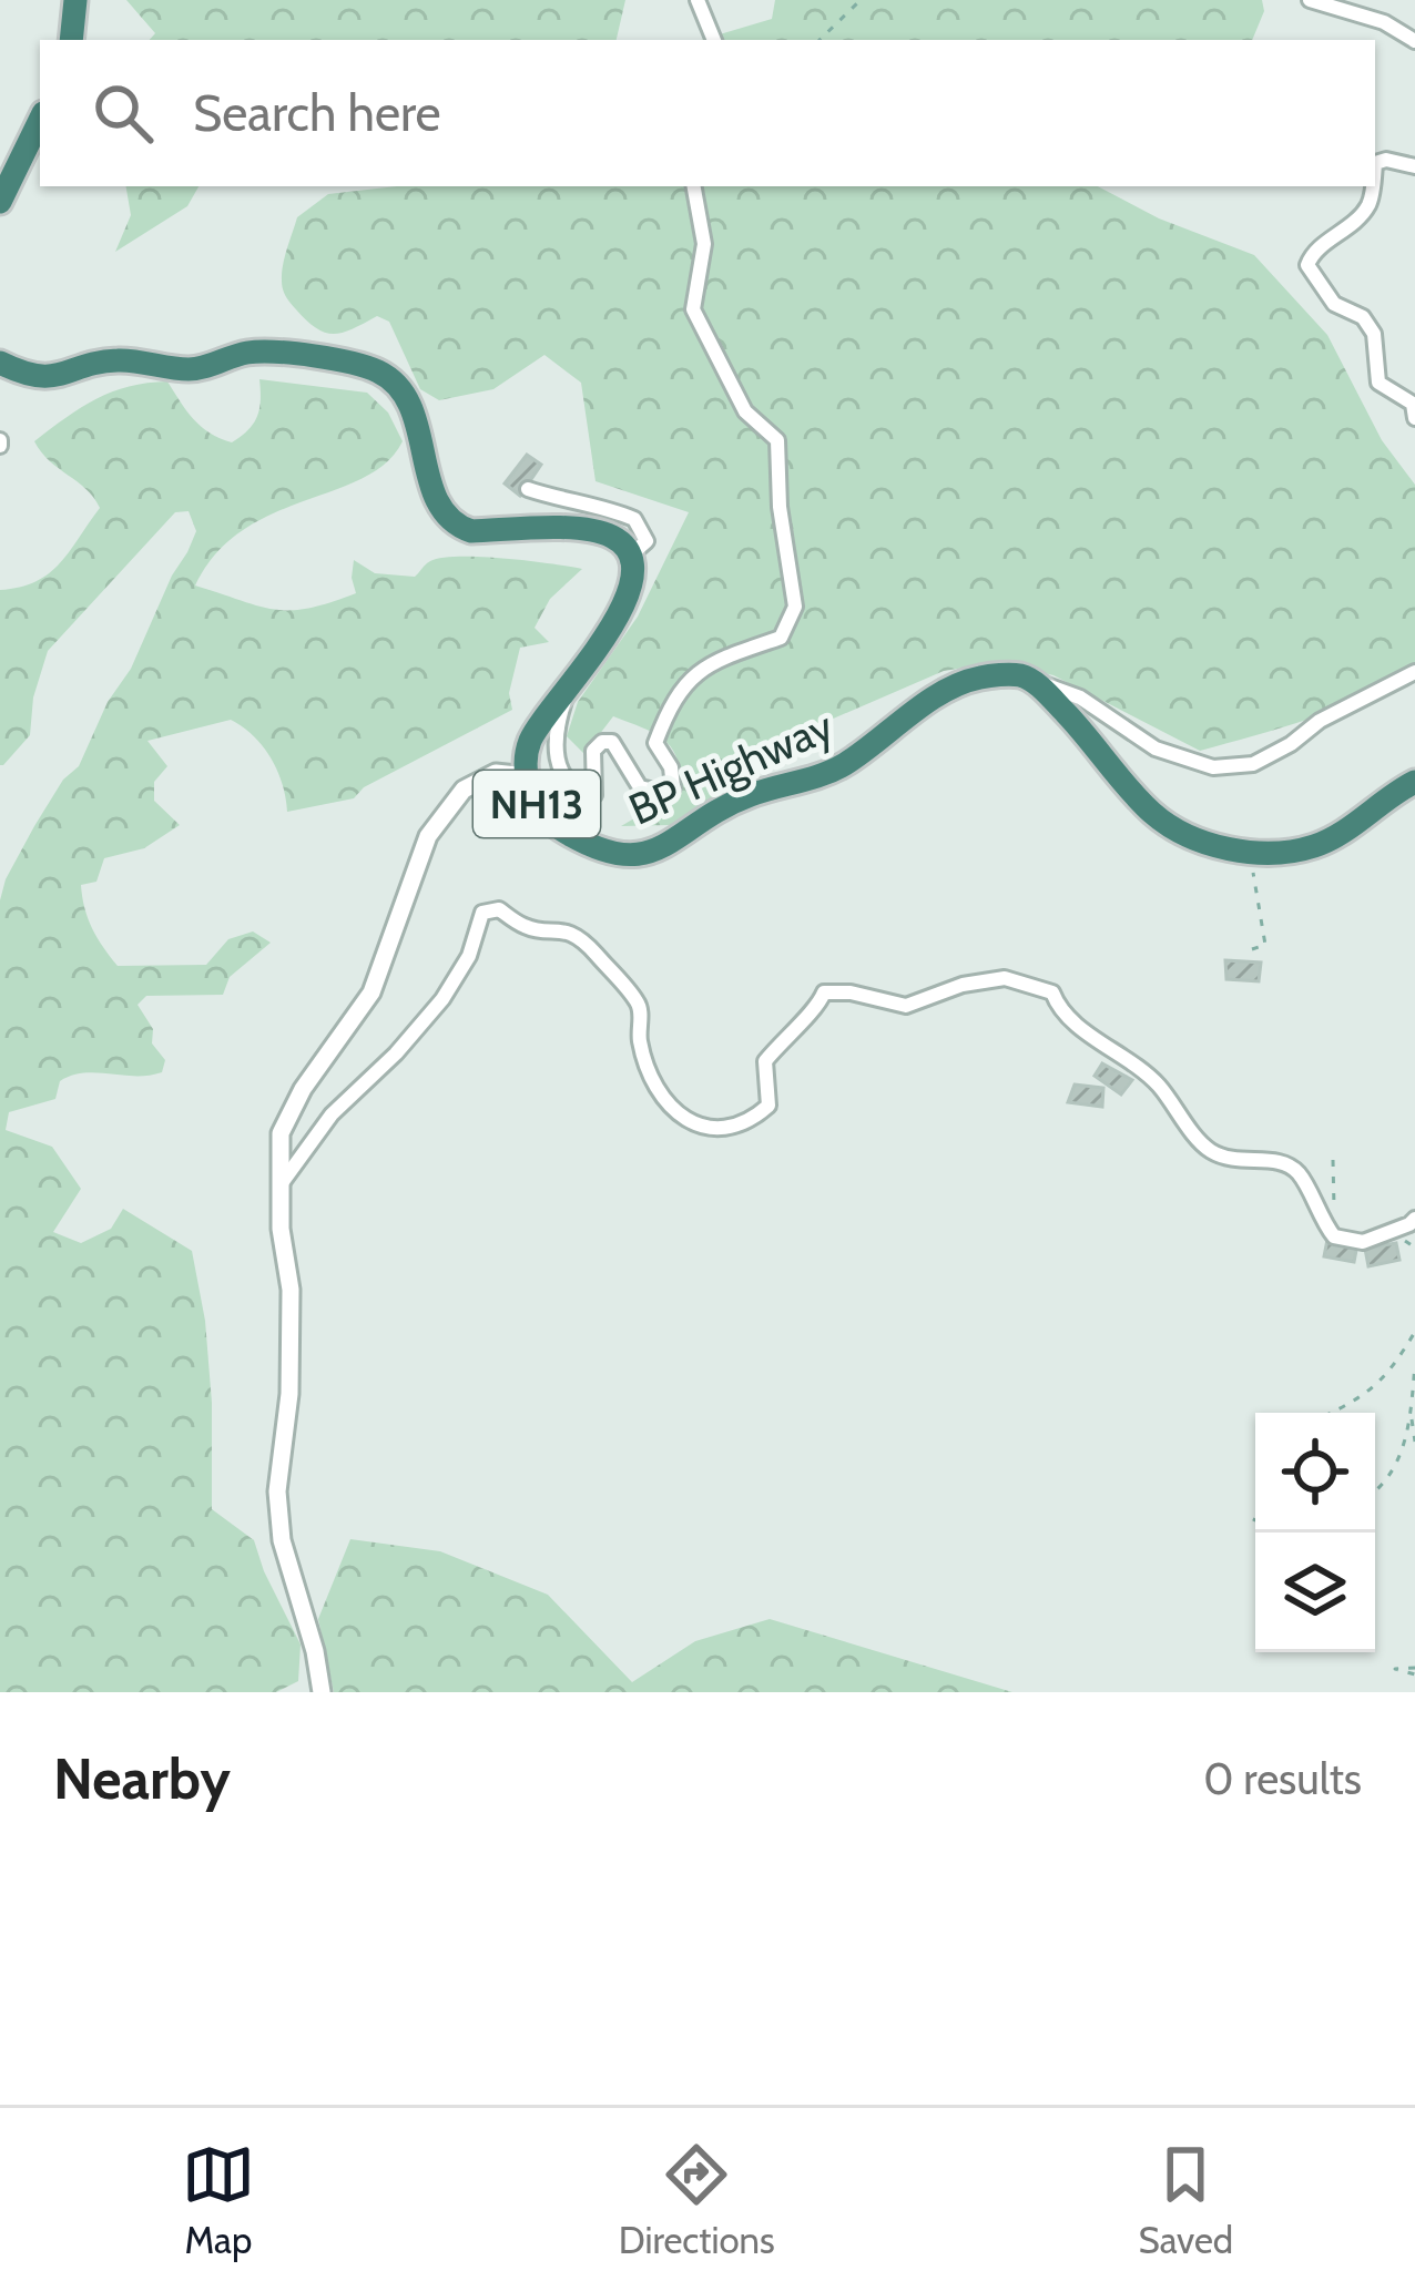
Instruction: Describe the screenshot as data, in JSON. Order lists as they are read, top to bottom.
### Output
{
  "streets": {
    "highway": ["BP Highway", "NH13"]
  },
  "crossings": [
    ["BP Highway", "NH13"]
  ],
  "page": {
    "search": "Search here",
    "heading": ["Nearby", "0 results"],
    "nav": ["Map", "Directions", "Saved"]
  }
}
